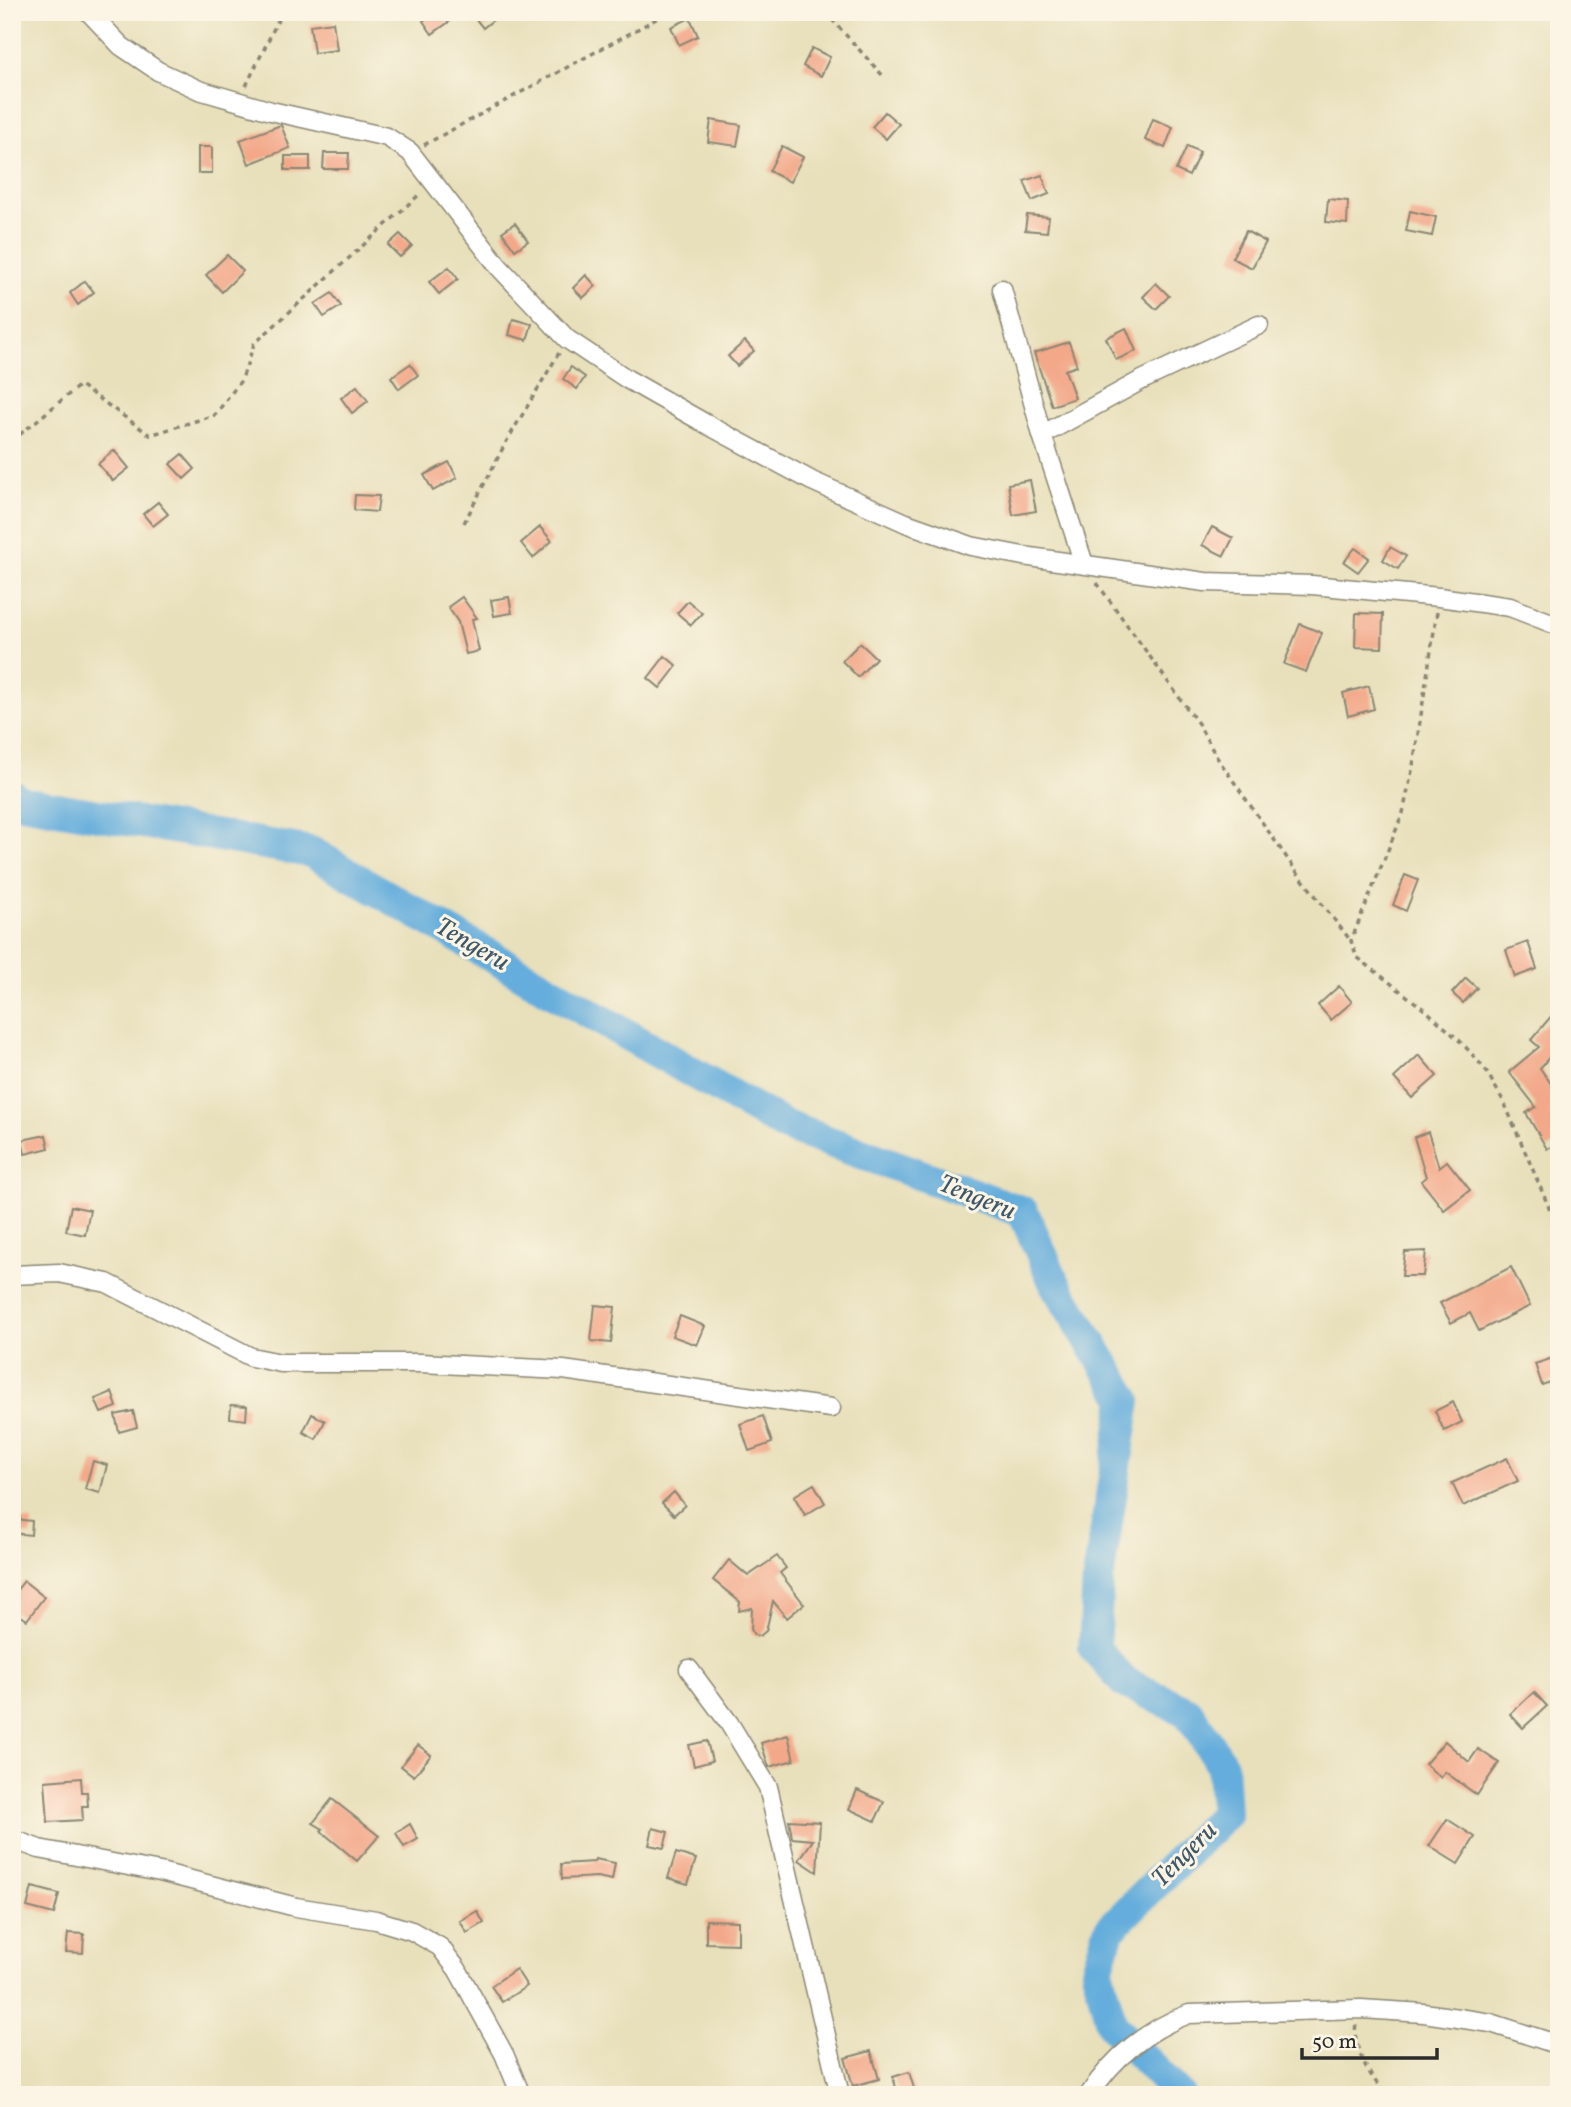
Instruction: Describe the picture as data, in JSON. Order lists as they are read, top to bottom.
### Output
{
  "water": ["Tengeru"],
  "scale_bar": "50 m"
}
